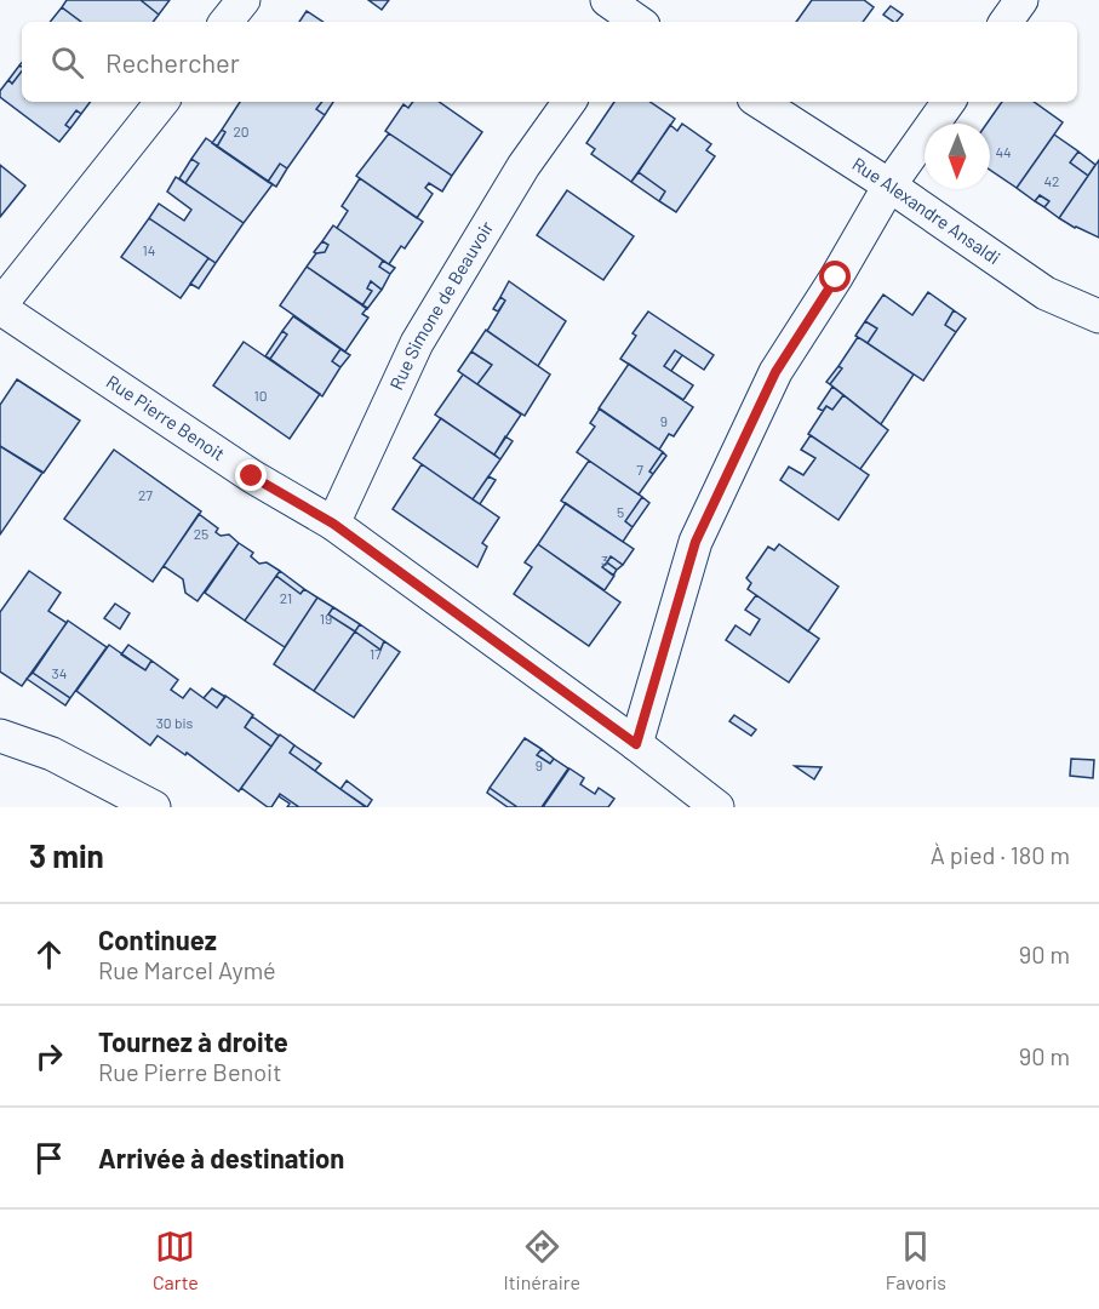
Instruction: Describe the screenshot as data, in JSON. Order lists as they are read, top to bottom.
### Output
{
  "streets": {
    "street": ["Rue Alexandre Ansaldi", "Rue Simone de Beauvoir", "Rue Pierre Benoit"]
  },
  "crossings": [
    ["Rue Simone de Beauvoir", "Rue Pierre Benoit"]
  ],
  "house_numbers": [
    "20",
    "44",
    "42",
    "14",
    "10",
    "9",
    "7",
    "27",
    "5",
    "25",
    "3",
    "21",
    "19",
    "17",
    "34",
    "30 bis",
    "9"
  ],
  "north": "bottom",
  "page": {
    "search": "Rechercher",
    "heading": ["3 min", "À pied · 180 m"],
    "list": [
      ["Continuez", "Rue Marcel Aymé", "90 m"],
      ["Tournez à droite", "Rue Pierre Benoit", "90 m"],
      "Arrivée à destination"
    ],
    "nav": ["Carte", "Itinéraire", "Favoris"]
  }
}
